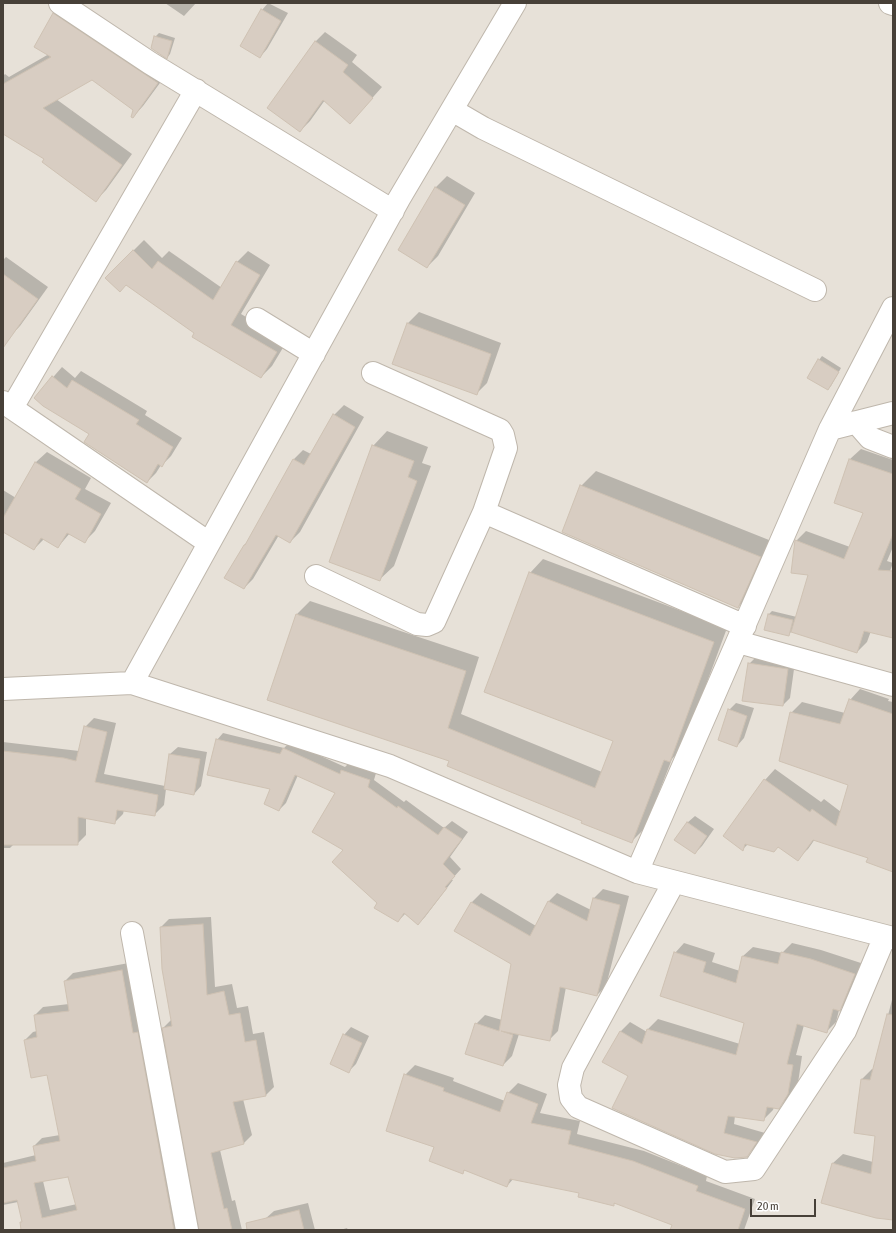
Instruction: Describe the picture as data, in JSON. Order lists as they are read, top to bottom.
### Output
{
  "scale_bar": "20 m"
}
